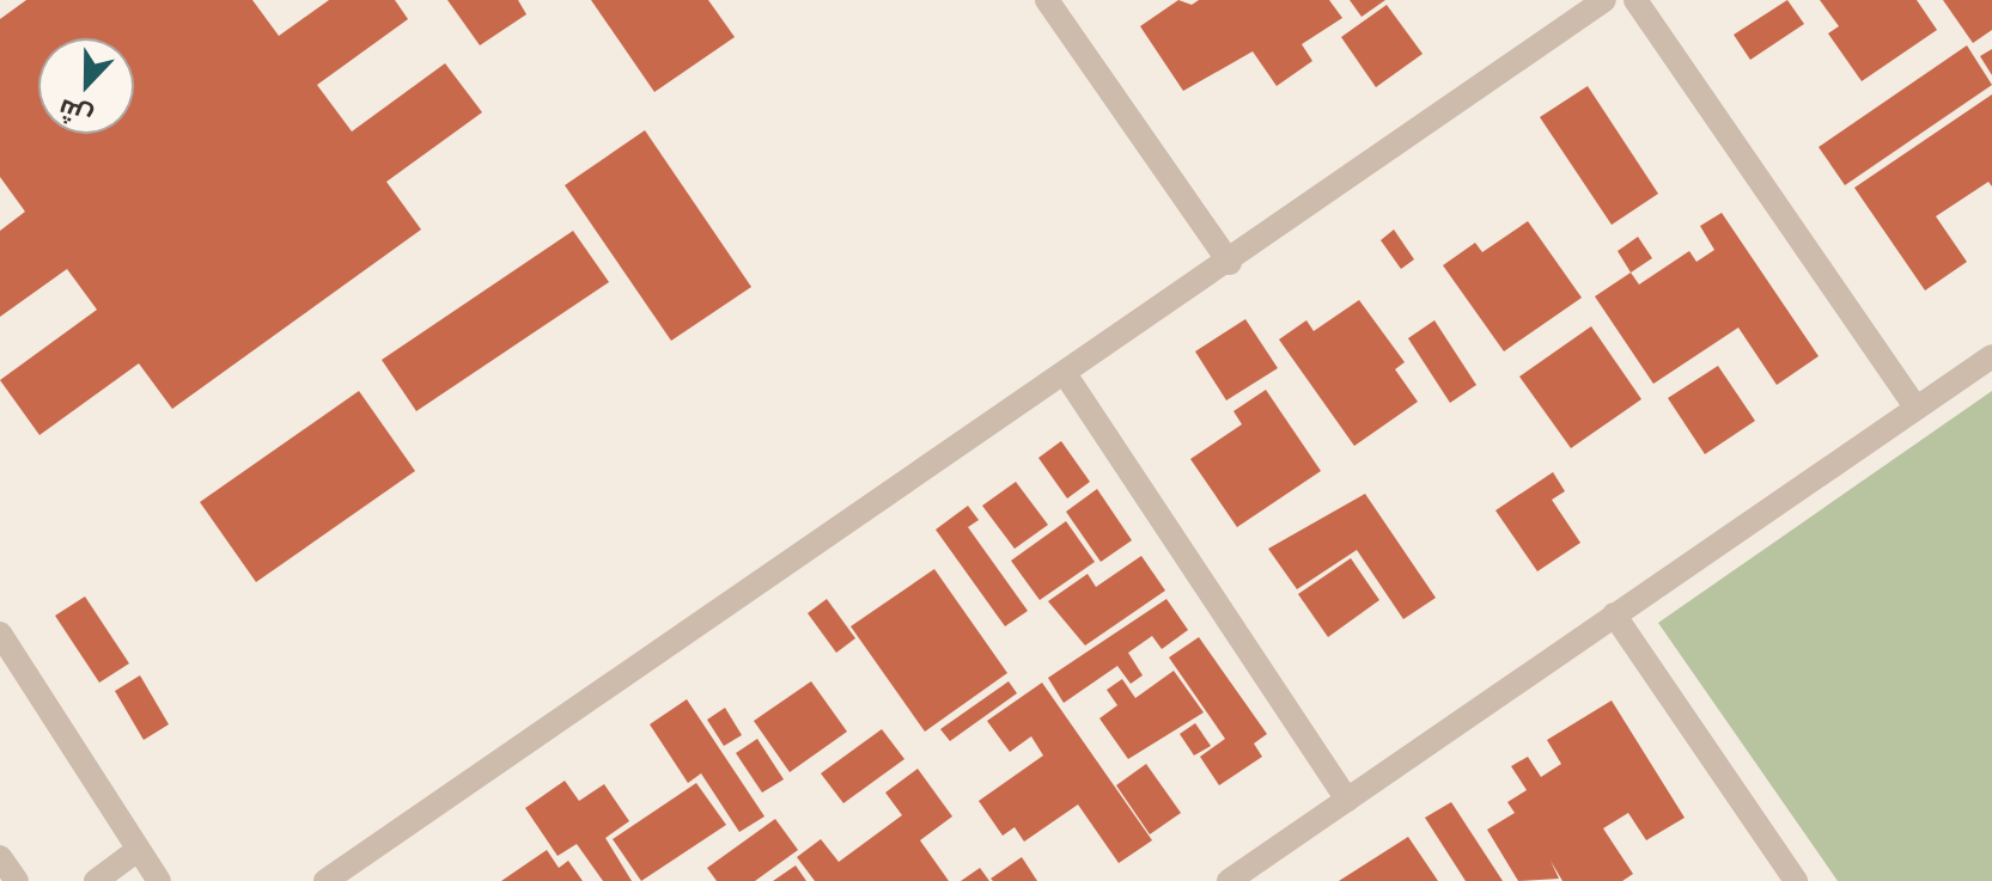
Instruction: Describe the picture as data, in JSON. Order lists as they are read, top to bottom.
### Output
{
  "north": "bottom"
}
